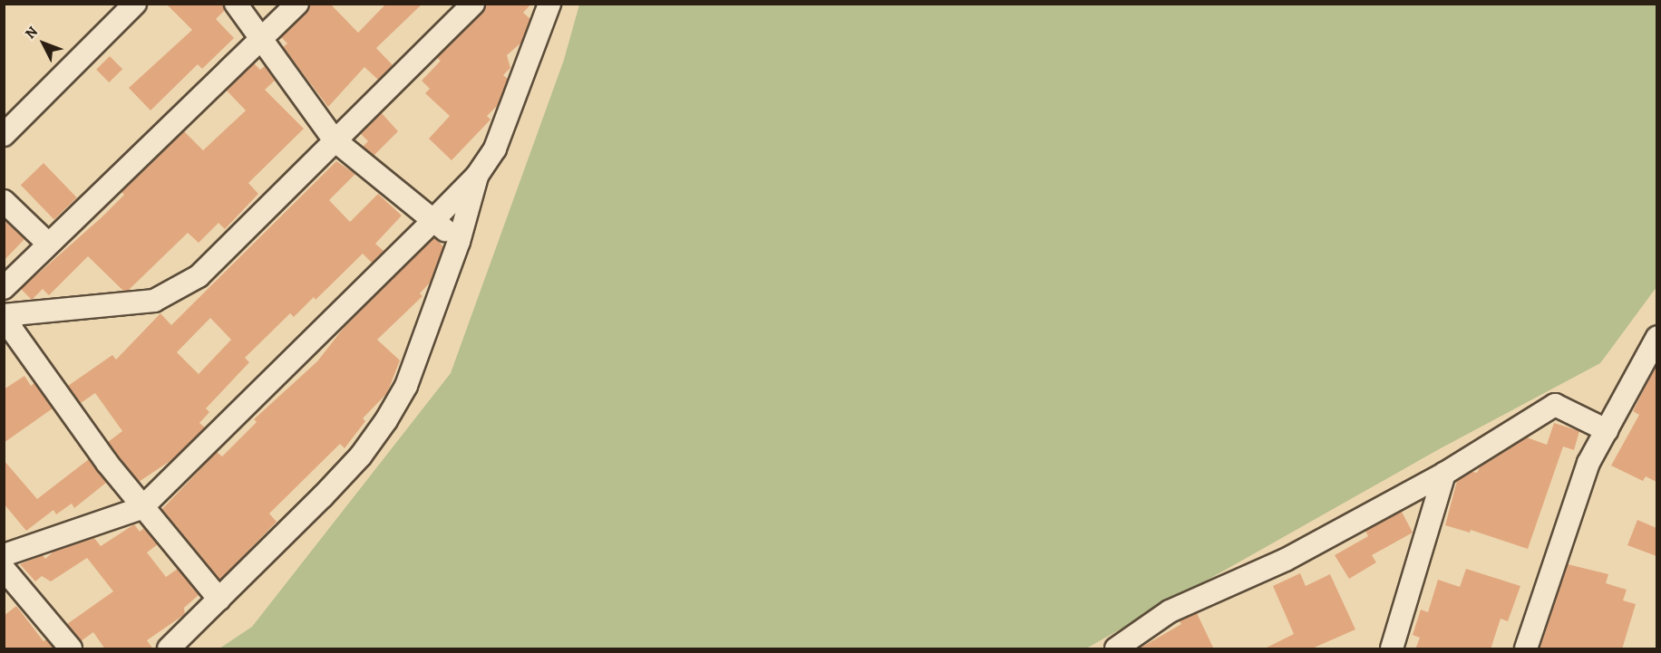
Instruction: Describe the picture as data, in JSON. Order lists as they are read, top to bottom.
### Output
{
  "north": "top left"
}
